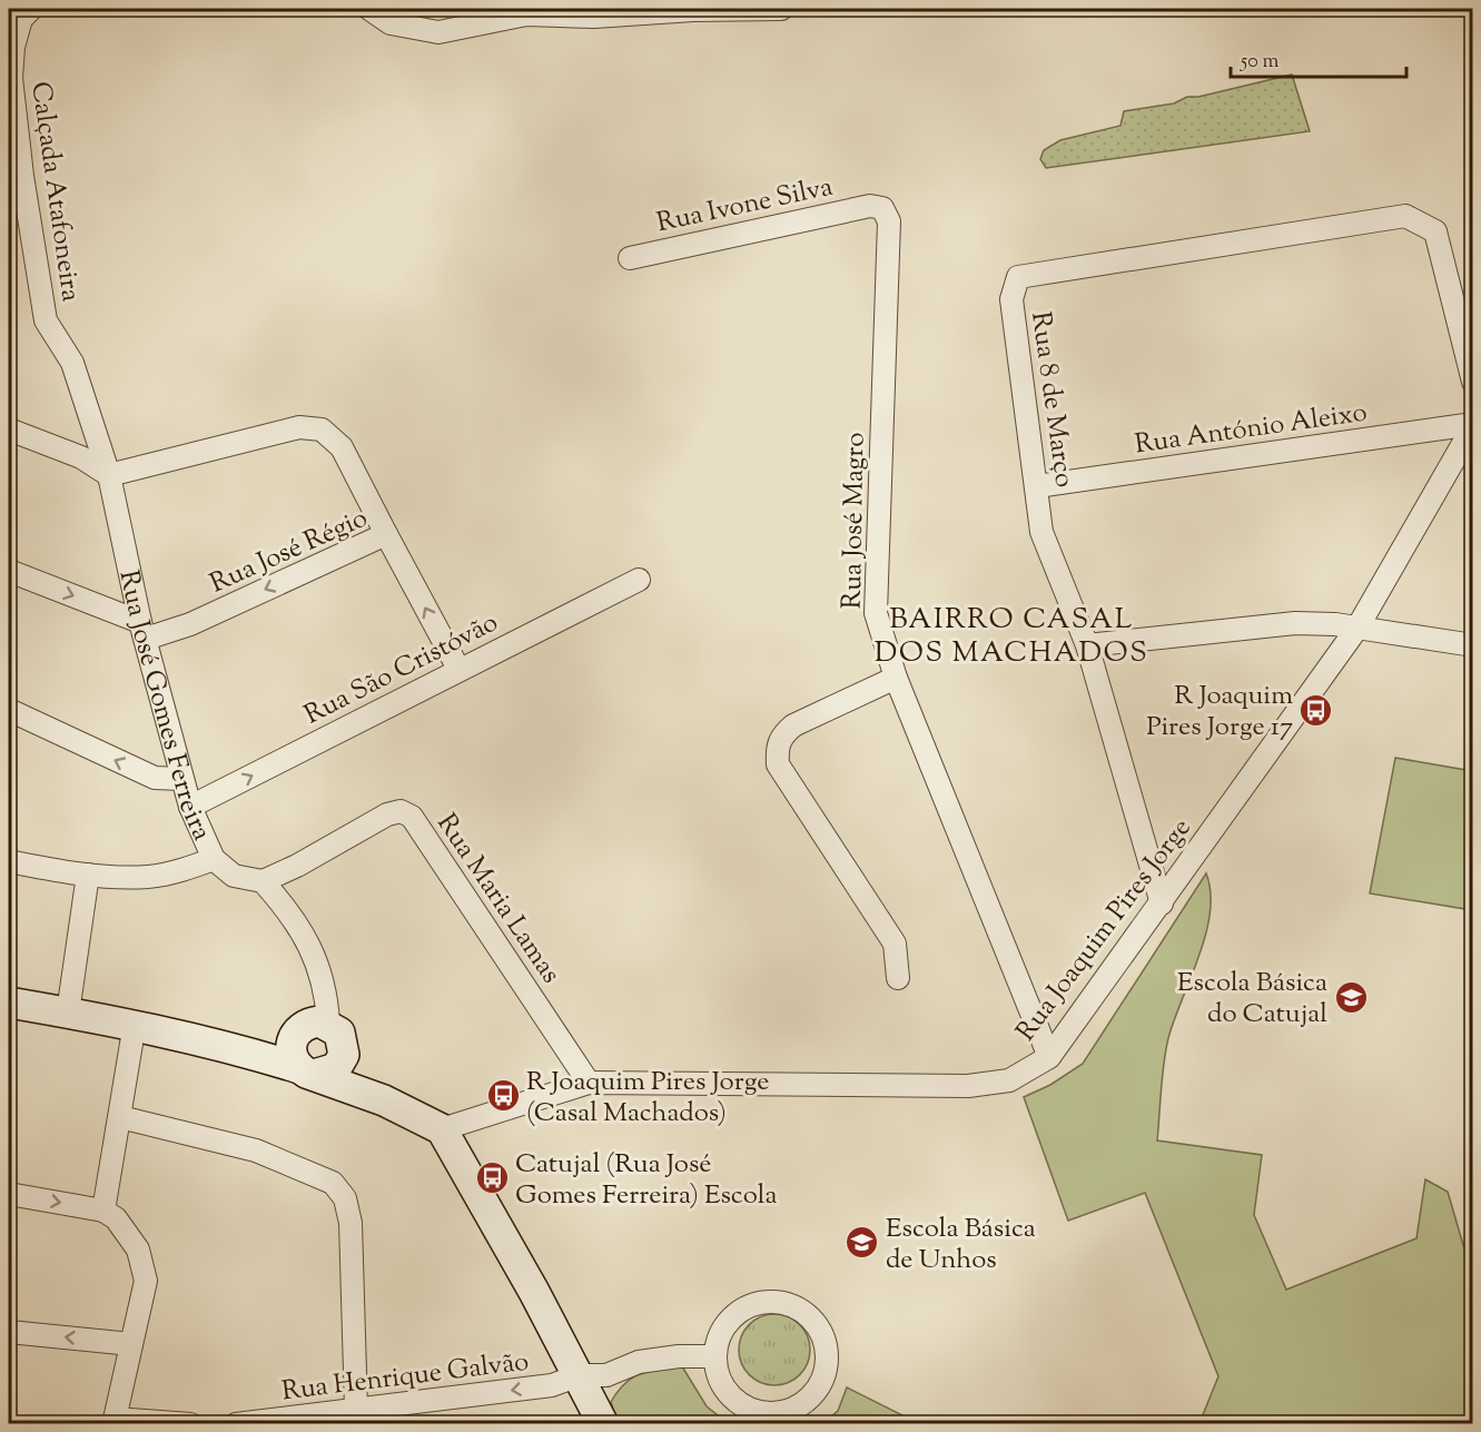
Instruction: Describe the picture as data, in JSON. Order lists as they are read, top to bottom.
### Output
{
  "streets": {
    "street": [
      "Calçada Atafoneira",
      "Rua Ivone Silva",
      "Rua 8 de Março",
      "Rua António Aleixo",
      "Rua José Magro",
      "Rua José Régio",
      "Rua São Cristóvão",
      "Rua José Gomes Ferreira",
      "Rua Maria Lamas",
      "Rua Joaquim Pires Jorge",
      "Rua Henrique Galvão"
    ]
  },
  "crossings": [
    ["Calçada Atafoneira", "Rua José Gomes Ferreira"],
    ["Rua Ivone Silva", "Rua José Magro"],
    ["Rua 8 de Março", "Rua António Aleixo"],
    ["Rua 8 de Março", "Rua Joaquim Pires Jorge"],
    ["Rua António Aleixo", "Rua Joaquim Pires Jorge"],
    ["Rua José Magro", "Rua Joaquim Pires Jorge"],
    ["Rua José Régio", "Rua São Cristóvão"],
    ["Rua José Régio", "Rua José Gomes Ferreira"],
    ["Rua São Cristóvão", "Rua José Gomes Ferreira"],
    ["Rua José Gomes Ferreira", "Rua Maria Lamas"],
    ["Rua Maria Lamas", "Rua Joaquim Pires Jorge"]
  ],
  "one_way": ["Rua São Cristóvão", "Rua Henrique Galvão"],
  "districts": ["BAIRRO CASAL DOS MACHADOS"],
  "places": {
    "bus stop": ["R Joaquim Pires Jorge 17", "R Joaquim Pires Jorge (Casal Machados)", "Catujal (Rua José Gomes Ferreira) Escola"],
    "school or university": ["Escola Básica do Catujal", "Escola Básica de Unhos"]
  },
  "scale_bar": "50 m"
}
